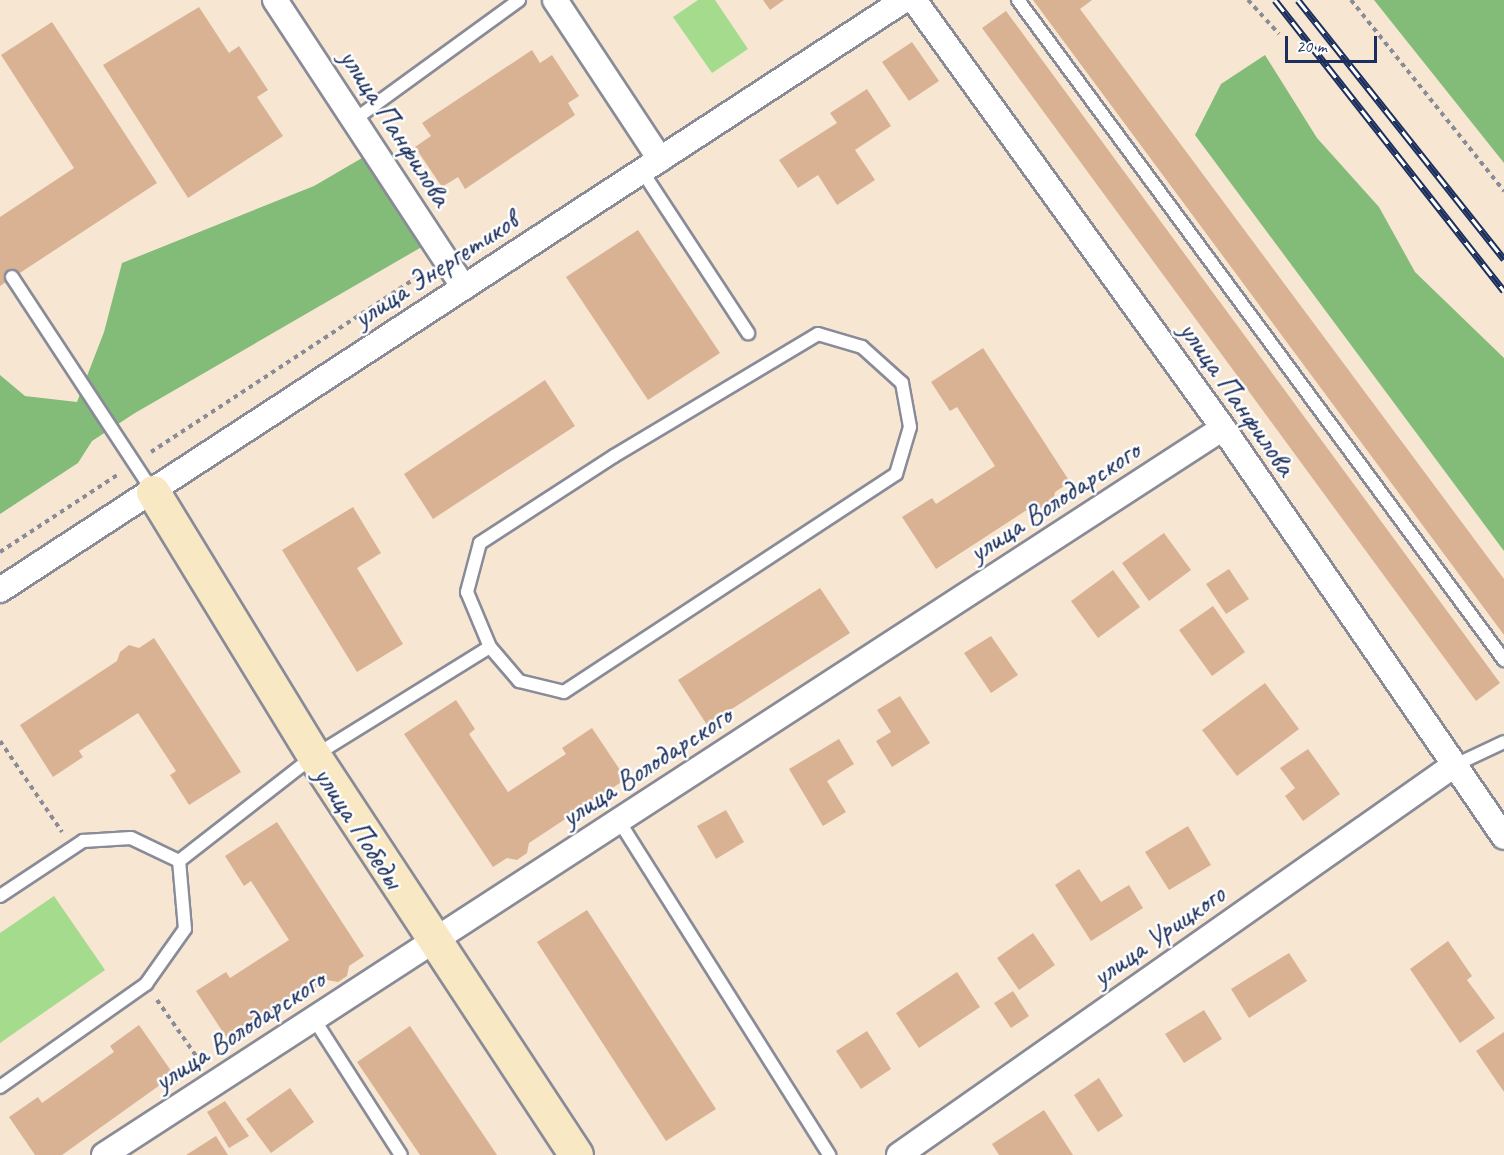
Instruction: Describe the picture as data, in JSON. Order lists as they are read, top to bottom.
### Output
{
  "streets": {
    "street": [
      "улица Панфилова",
      "улица Энергетиков",
      "улица Володарского",
      "улица Победы",
      "улица Урицкого"
    ]
  },
  "crossings": [
    ["улица Панфилова", "улица Энергетиков"],
    ["улица Панфилова", "улица Володарского"],
    ["улица Панфилова", "улица Урицкого"],
    ["улица Энергетиков", "улица Победы"],
    ["улица Володарского", "улица Победы"]
  ],
  "scale_bar": "20 m"
}
